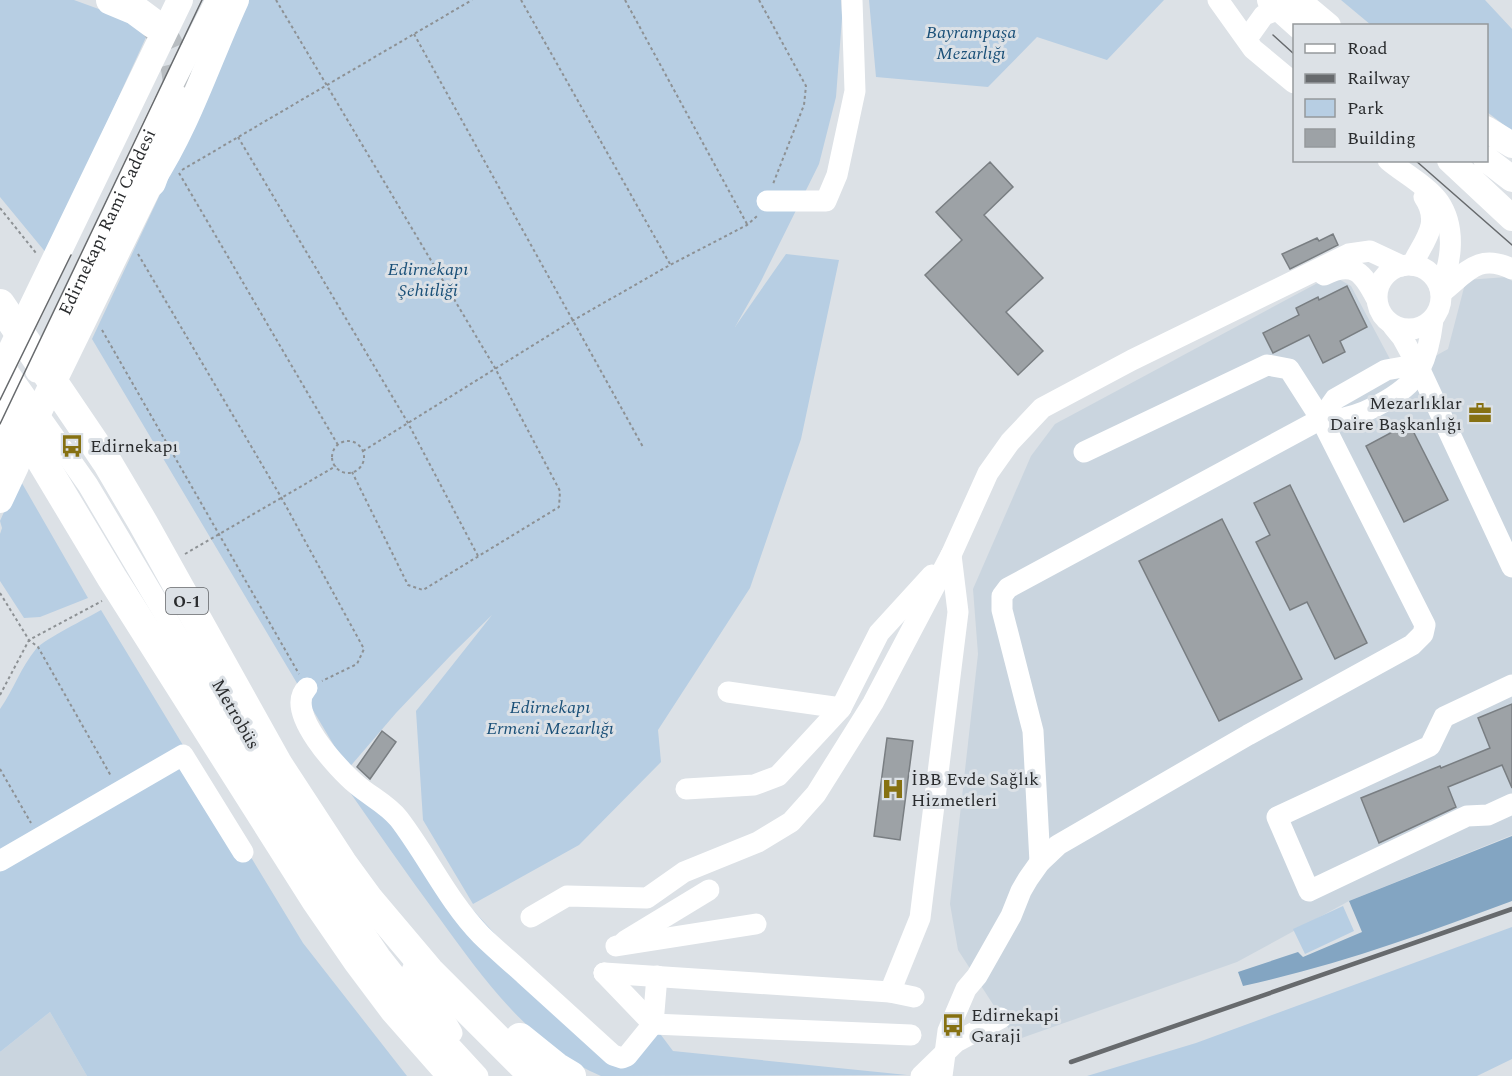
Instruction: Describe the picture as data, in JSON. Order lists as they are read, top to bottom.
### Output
{
  "streets": {
    "highway": ["O-1"],
    "main road": ["Edirnekapı Rami Caddesi"],
    "lane": ["Metrobüs"]
  },
  "parks": ["Bayrampaşa Mezarlığı", "Edirnekapı Şehitliği", "Edirnekapı Ermeni Mezarlığı"],
  "places": {
    "office": ["Mezarlıklar Daire Başkanlığı"],
    "bus stop": ["Edirnekapı", "Edirnekapi Garaji"],
    "hospital": ["İBB Evde Sağlık Hizmetleri"]
  },
  "legend": [
    "Road",
    "Railway",
    "Park",
    "Building"
  ]
}
